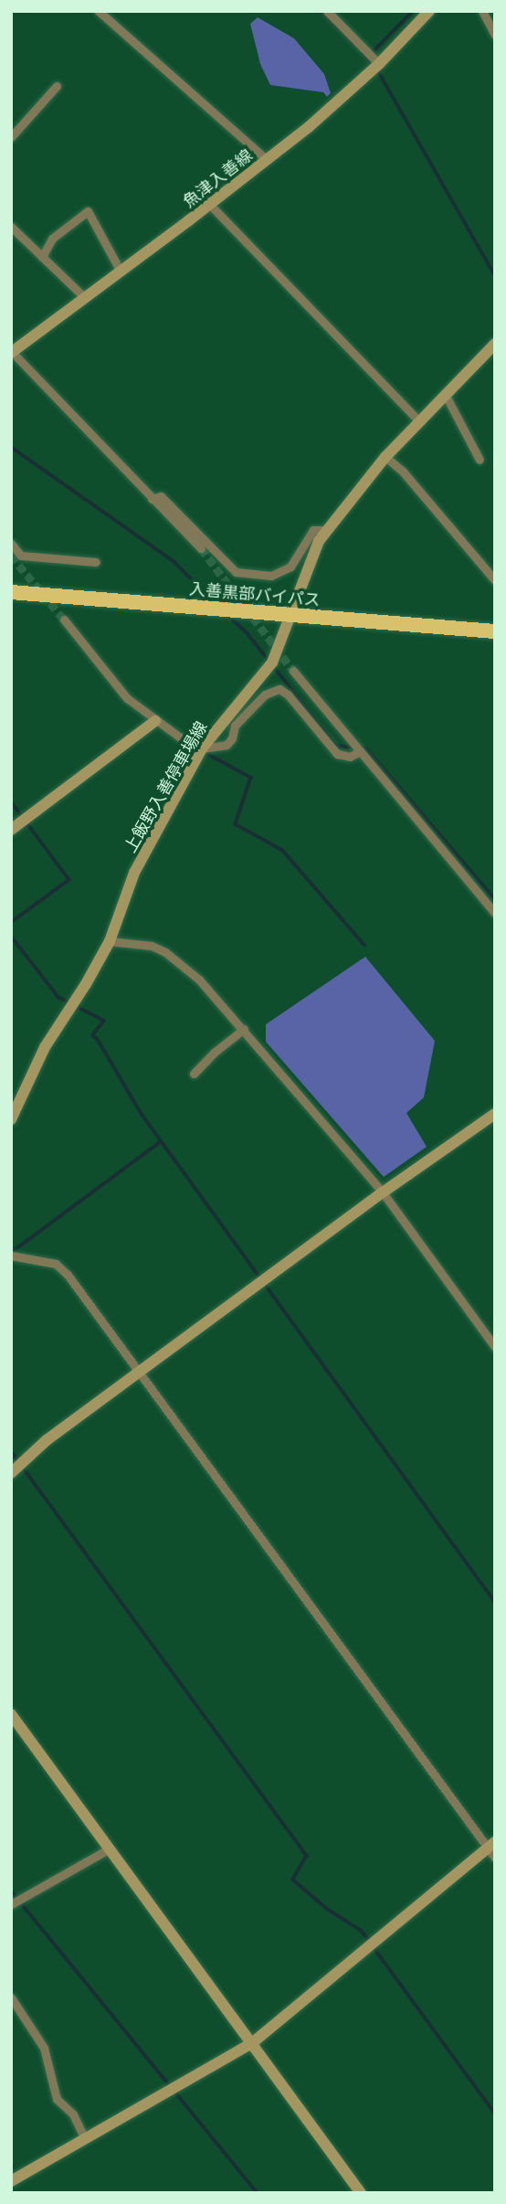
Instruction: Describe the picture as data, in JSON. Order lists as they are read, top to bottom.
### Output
{
  "streets": {
    "highway": ["入善黒部バイパス"],
    "street": ["魚津入善線", "上飯野入善停車場線"]
  },
  "crossings": [
    ["入善黒部バイパス", "上飯野入善停車場線"]
  ]
}
